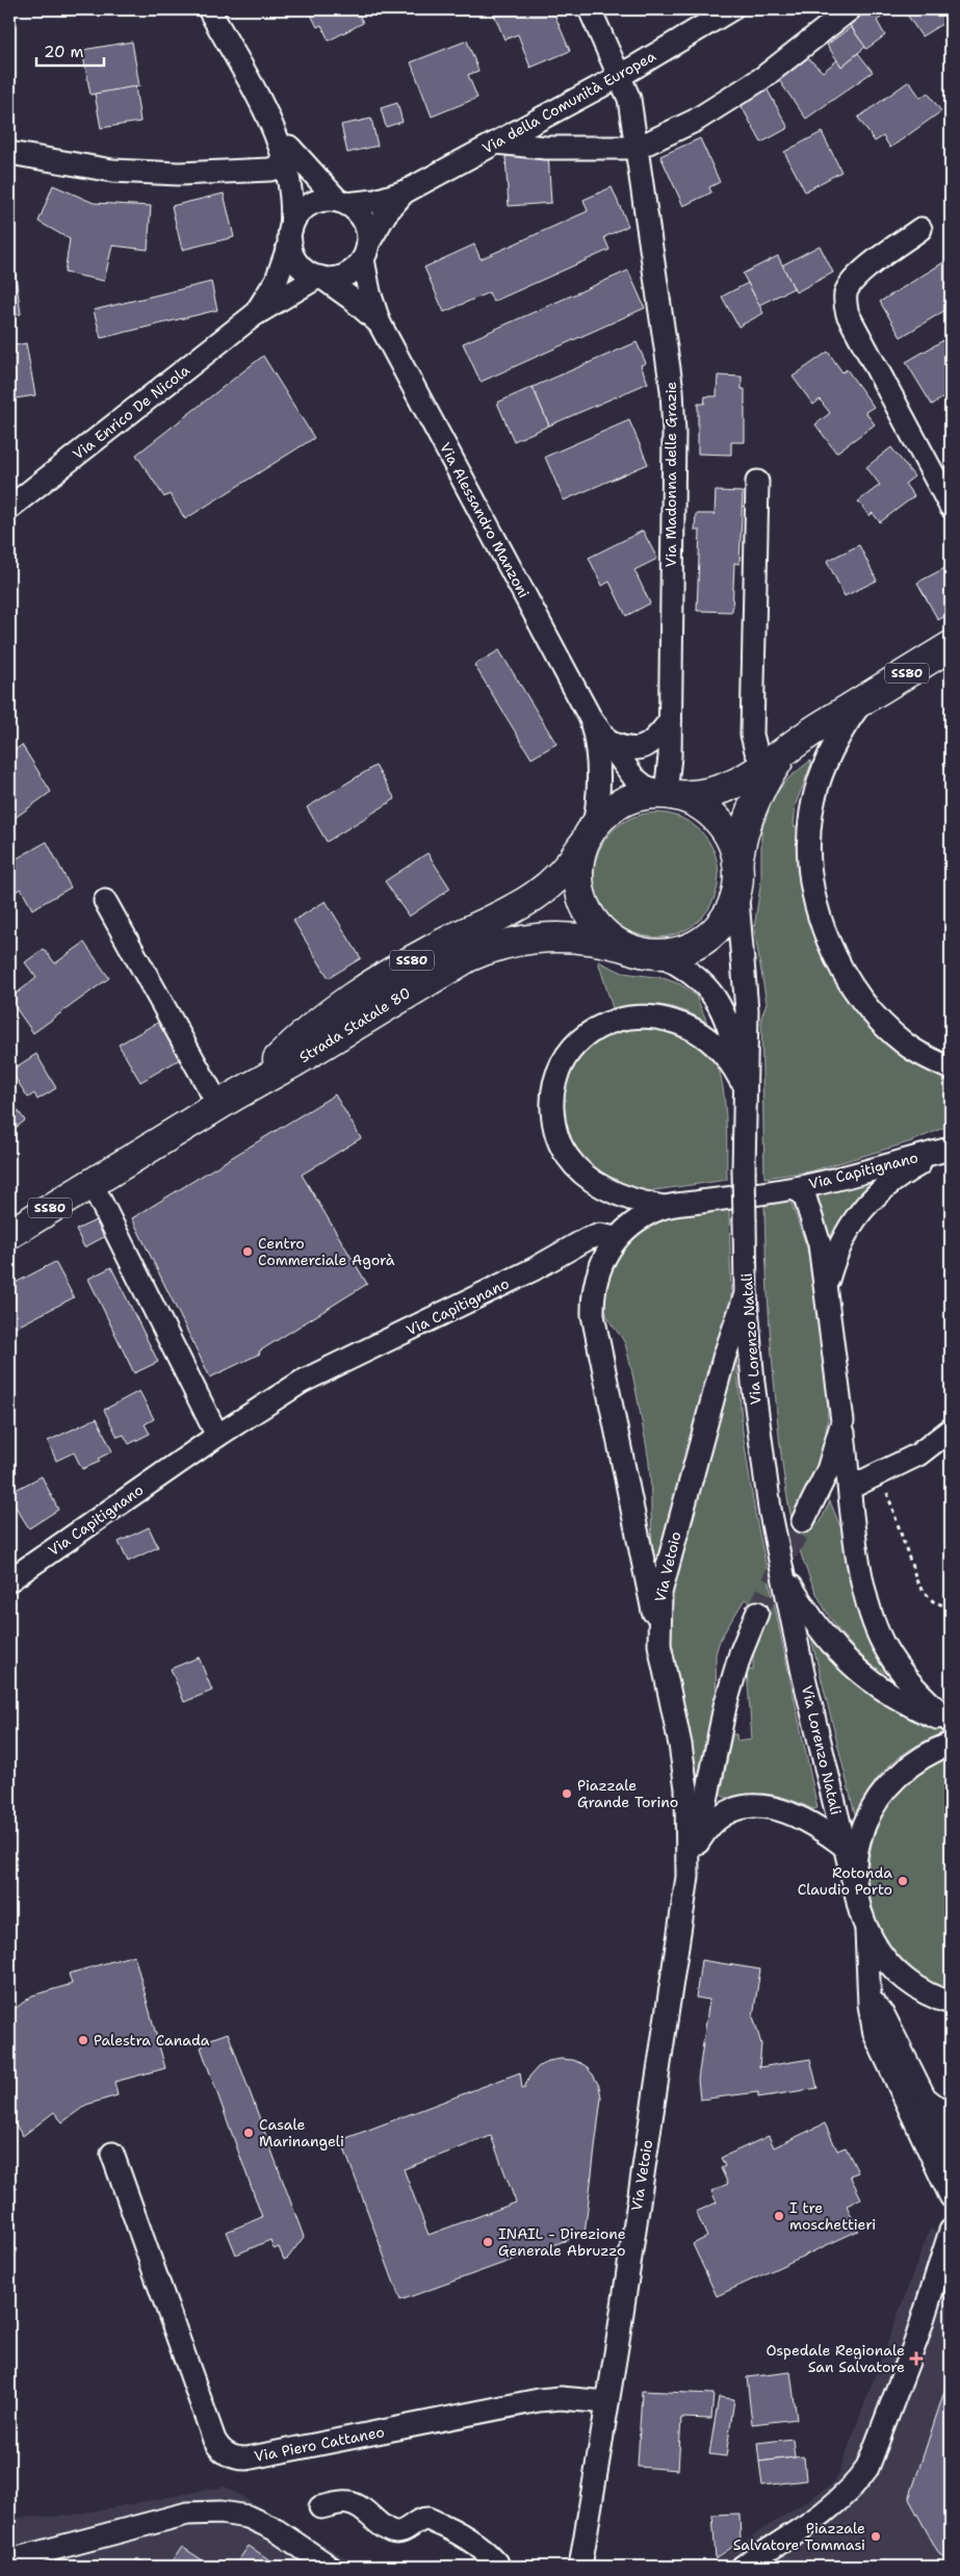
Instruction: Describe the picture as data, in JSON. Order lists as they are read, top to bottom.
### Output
{
  "streets": {
    "main road": ["SS80", "Strada Statale 80"],
    "street": [
      "Via della Comunità Europea",
      "Via Enrico De Nicola",
      "Via Madonna delle Grazie",
      "Via Alessandro Manzoni",
      "Via Capitignano",
      "Via Lorenzo Natali",
      "Via Vetoio",
      "Via Piero Cattaneo"
    ]
  },
  "crossings": [
    ["Via della Comunità Europea", "Via Enrico De Nicola"],
    ["Via della Comunità Europea", "Via Madonna delle Grazie"],
    ["Via della Comunità Europea", "Via Alessandro Manzoni"],
    ["Via Enrico De Nicola", "Via Alessandro Manzoni"],
    ["Via Madonna delle Grazie", "Via Alessandro Manzoni"],
    ["Via Madonna delle Grazie", "SS80"],
    ["Via Madonna delle Grazie", "Strada Statale 80"],
    ["Via Madonna delle Grazie", "Via Lorenzo Natali"],
    ["Via Alessandro Manzoni", "SS80"],
    ["Via Alessandro Manzoni", "Strada Statale 80"],
    ["Via Alessandro Manzoni", "Via Lorenzo Natali"],
    ["SS80", "Strada Statale 80"],
    ["SS80", "Via Lorenzo Natali"],
    ["Strada Statale 80", "Via Lorenzo Natali"],
    ["Via Lorenzo Natali", "Via Vetoio"],
    ["Via Vetoio", "Via Piero Cattaneo"]
  ],
  "places": {
    "other": [
      "Centro Commerciale Agorà",
      "Piazzale Grande Torino",
      "Rotonda Claudio Porto",
      "Palestra Canada",
      "Casale Marinangeli",
      "I tre moschettieri",
      "INAIL - Direzione Generale Abruzzo",
      "Piazzale Salvatore Tommasi"
    ],
    "health": ["Ospedale Regionale San Salvatore"]
  },
  "scale_bar": "20 m"
}
